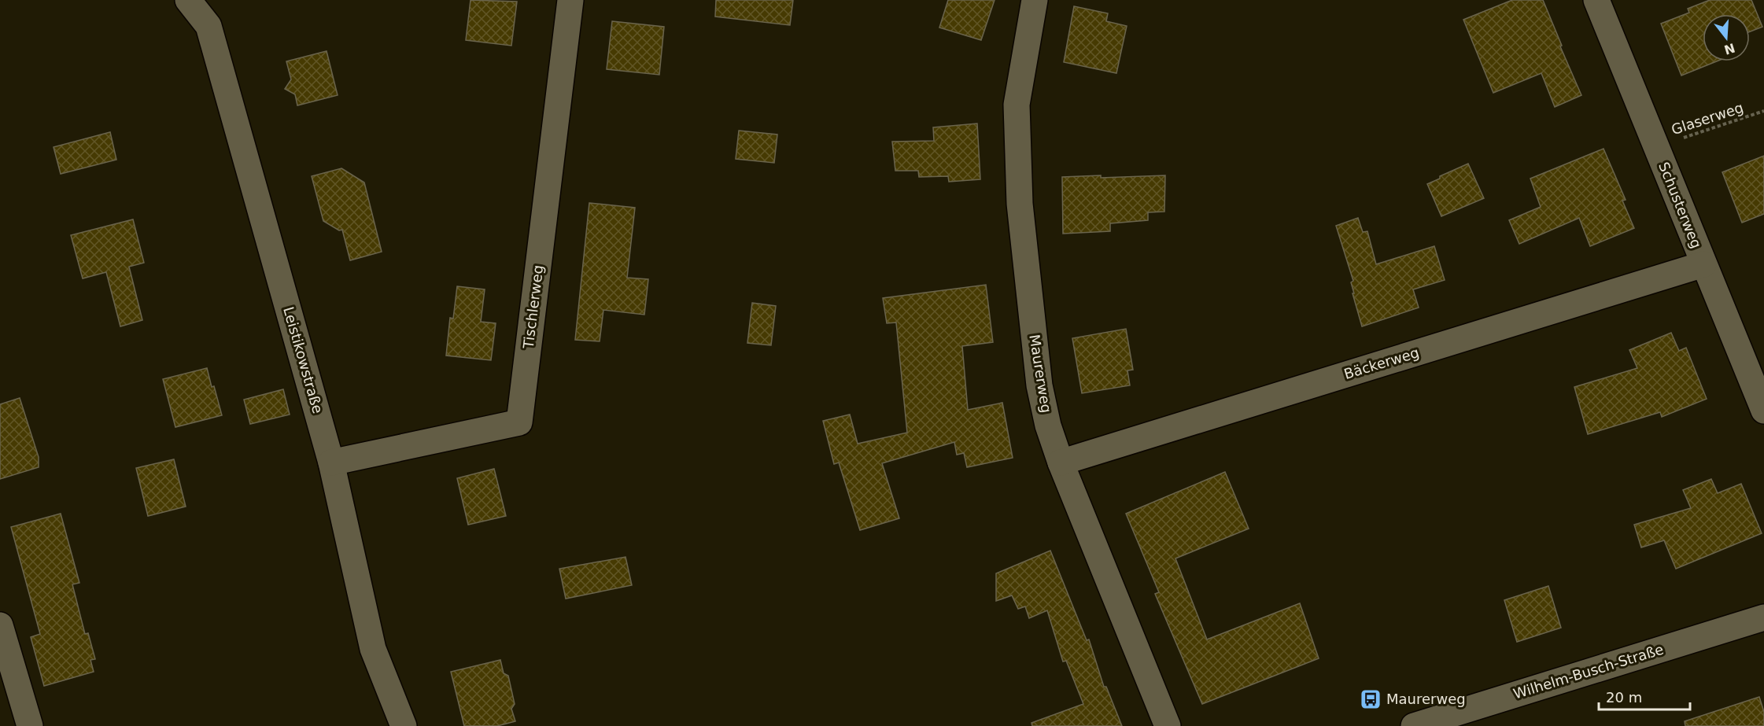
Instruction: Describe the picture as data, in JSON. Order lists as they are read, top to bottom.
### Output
{
  "streets": {
    "street": [
      "Schusterweg",
      "Tischlerweg",
      "Leistikowstraße",
      "Bäckerweg",
      "Maurerweg",
      "Wilhelm-Busch-Straße"
    ],
    "path": ["Glaserweg"]
  },
  "crossings": [
    ["Glaserweg", "Schusterweg"],
    ["Schusterweg", "Bäckerweg"],
    ["Tischlerweg", "Leistikowstraße"],
    ["Bäckerweg", "Maurerweg"]
  ],
  "places": {
    "bus stop": ["Maurerweg"]
  },
  "scale_bar": "20 m",
  "north": "bottom"
}
